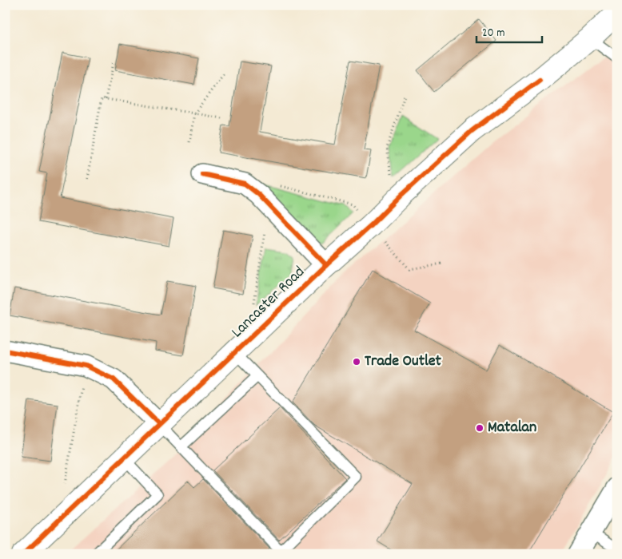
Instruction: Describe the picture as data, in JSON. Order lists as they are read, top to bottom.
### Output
{
  "streets": {
    "street": ["Lancaster Road"]
  },
  "places": ["Trade Outlet", "Matalan"],
  "scale_bar": "20 m"
}
